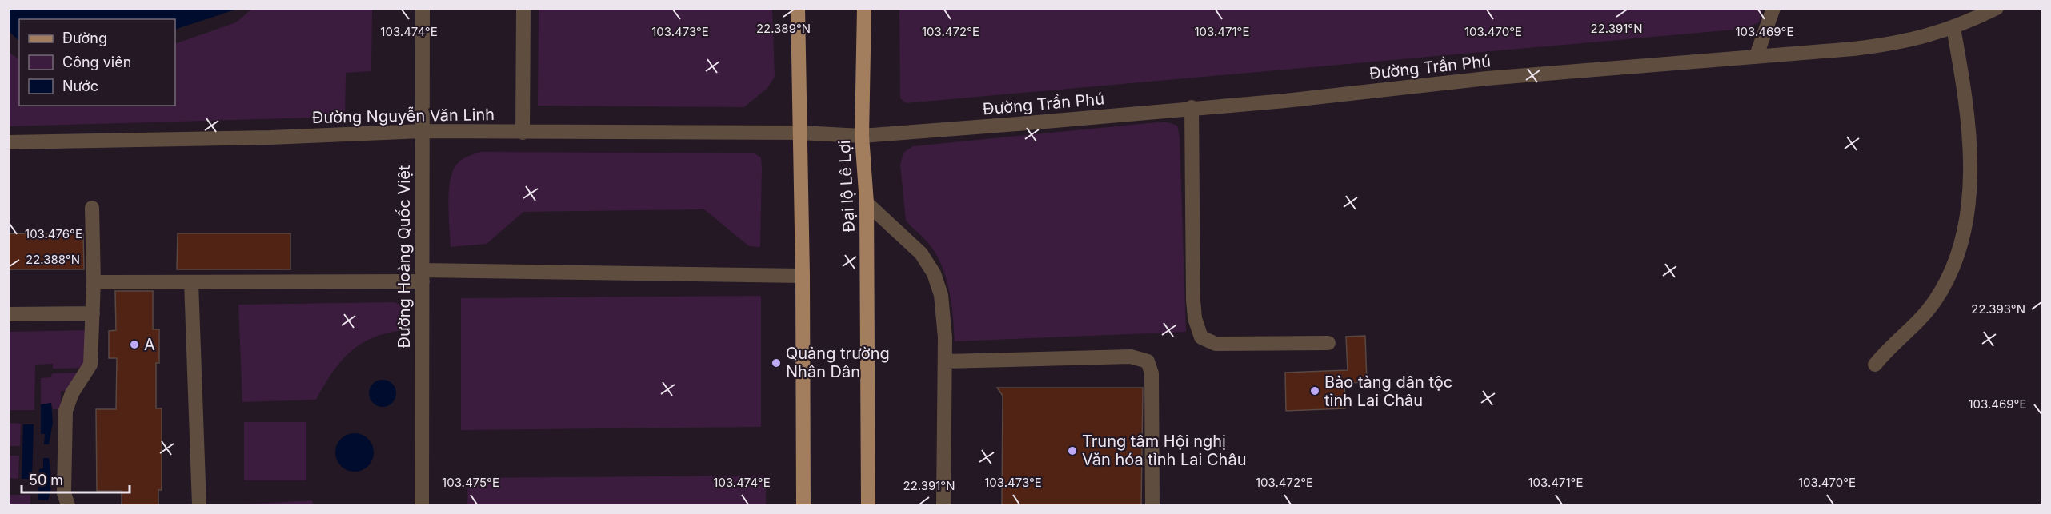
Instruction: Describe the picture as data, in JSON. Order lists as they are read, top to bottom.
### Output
{
  "streets": {
    "main road": ["Đại lộ Lê Lợi"],
    "street": ["Đường Trần Phú", "Đường Nguyễn Văn Linh", "Đường Hoàng Quốc Việt"]
  },
  "crossings": [
    ["Đường Trần Phú", "Đường Nguyễn Văn Linh"],
    ["Đường Trần Phú", "Đại lộ Lê Lợi"],
    ["Đường Nguyễn Văn Linh", "Đường Hoàng Quốc Việt"]
  ],
  "places": [
    "A",
    "Quảng trường Nhân Dân",
    "Bảo tàng dân tộc tỉnh Lai Châu",
    "Trung tâm Hội nghị Văn hóa tỉnh Lai Châu"
  ],
  "legend": ["Đường", "Công viên", "Nước"],
  "scale_bar": "50 m",
  "coordinates": [
    "22.389°N",
    "22.391°N",
    "103.474°E",
    "103.473°E",
    "103.472°E",
    "103.471°E",
    "103.470°E",
    "103.469°E",
    "103.476°E",
    "22.388°N",
    "22.393°N",
    "103.475°E"
  ]
}
